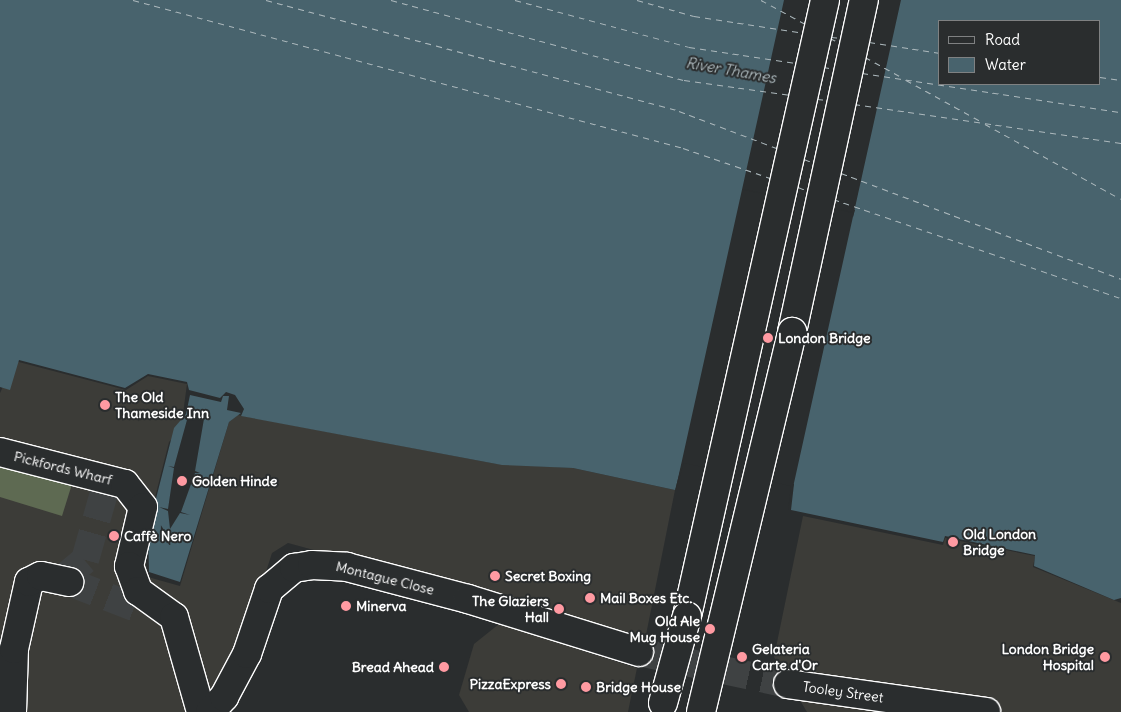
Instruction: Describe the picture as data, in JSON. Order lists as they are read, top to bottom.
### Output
{
  "streets": {
    "main road": ["Pickfords Wharf", "Montague Close", "Tooley Street"]
  },
  "water": ["River Thames"],
  "places": [
    "London Bridge",
    "The Old Thameside Inn",
    "Golden Hinde",
    "Caffè Nero",
    "Old London Bridge",
    "Secret Boxing",
    "Mail Boxes Etc.",
    "Minerva",
    "The Glaziers Hall",
    "Old Ale Mug House",
    "Gelateria Carte d'Or",
    "London Bridge Hospital",
    "Bread Ahead",
    "PizzaExpress",
    "Bridge House"
  ],
  "legend": ["Road", "Water"]
}
